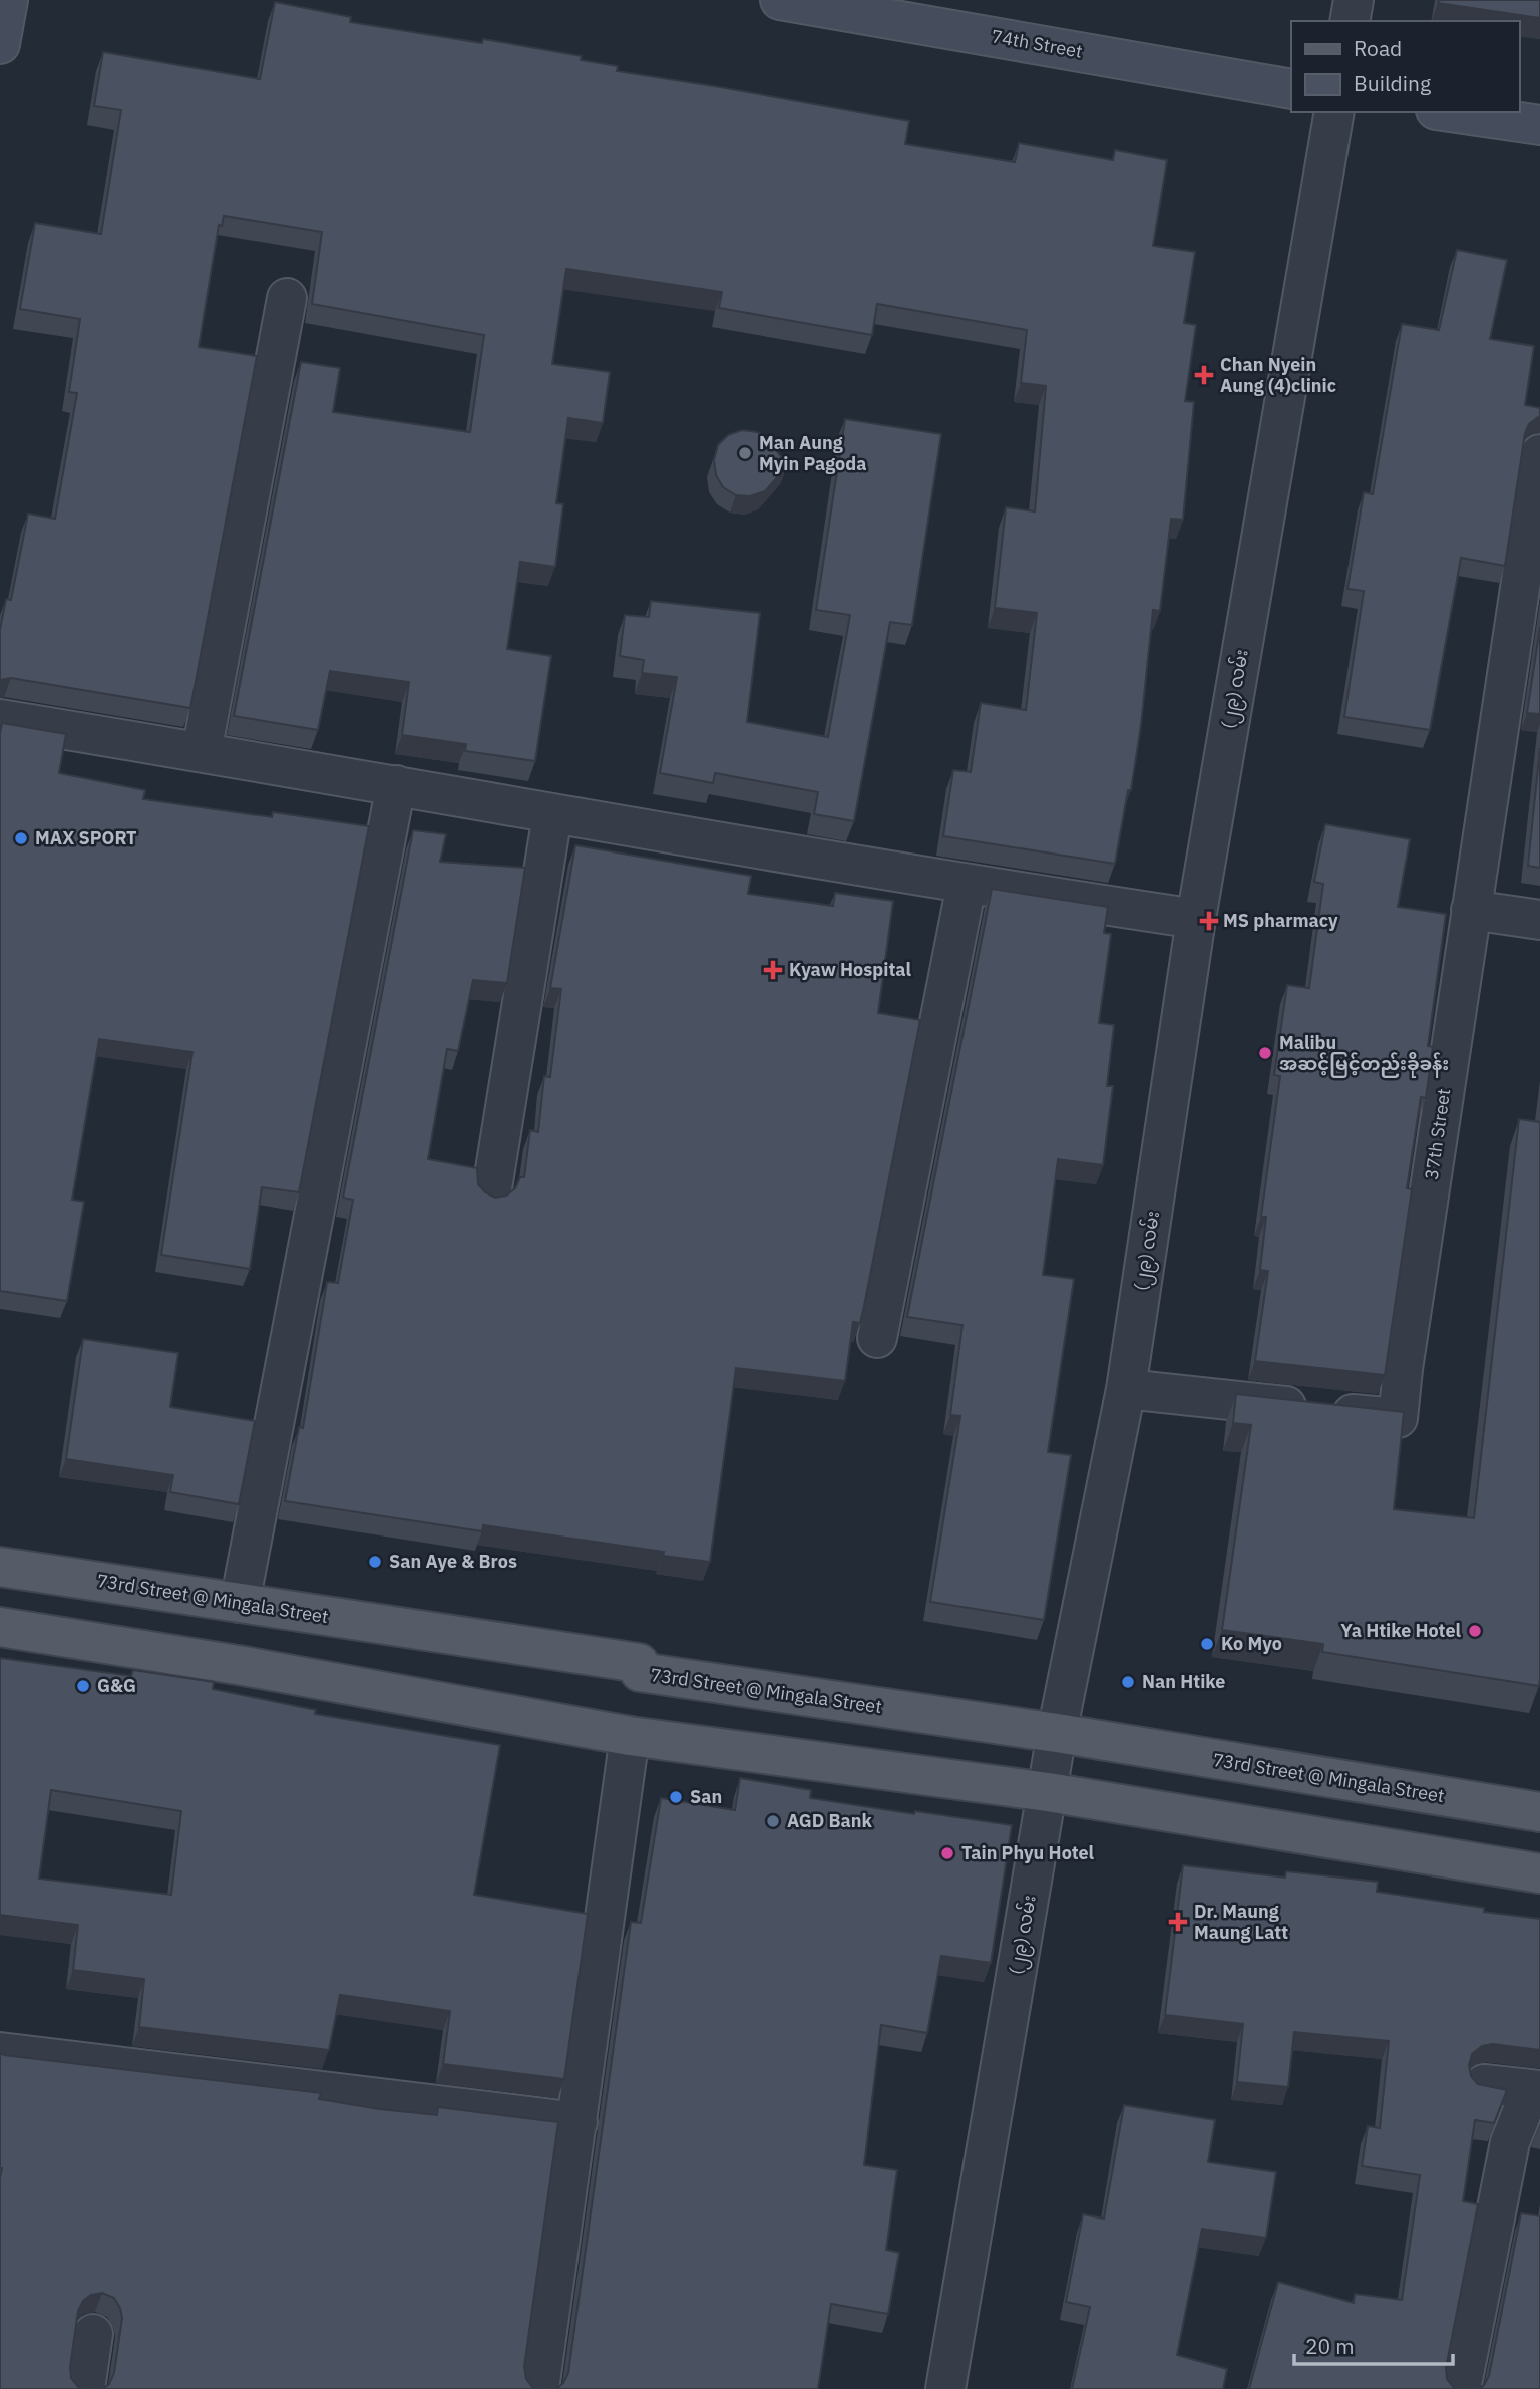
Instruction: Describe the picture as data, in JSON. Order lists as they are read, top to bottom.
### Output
{
  "streets": {
    "main road": ["73rd Street @ Mingala Street"],
    "street": ["74th Street", "(၂၉) လမ်း", "37th Street"]
  },
  "crossings": [
    ["(၂၉) လမ်း", "37th Street"],
    ["(၂၉) လမ်း", "73rd Street @ Mingala Street"]
  ],
  "places": {
    "health": [
      "Chan Nyein Aung (4)clinic",
      "MS pharmacy",
      "Kyaw Hospital",
      "Dr. Maung Maung Latt"
    ],
    "other": [
      "Man Aung Myin Pagoda",
      "MAX SPORT",
      "Malibu အဆင့်မြင့်တည်းခိုခန်း",
      "San Aye & Bros",
      "Ya Htike Hotel",
      "Ko Myo",
      "Nan Htike",
      "G&G",
      "San",
      "AGD Bank",
      "Tain Phyu Hotel"
    ]
  },
  "legend": ["Road", "Building"],
  "scale_bar": "20 m"
}
